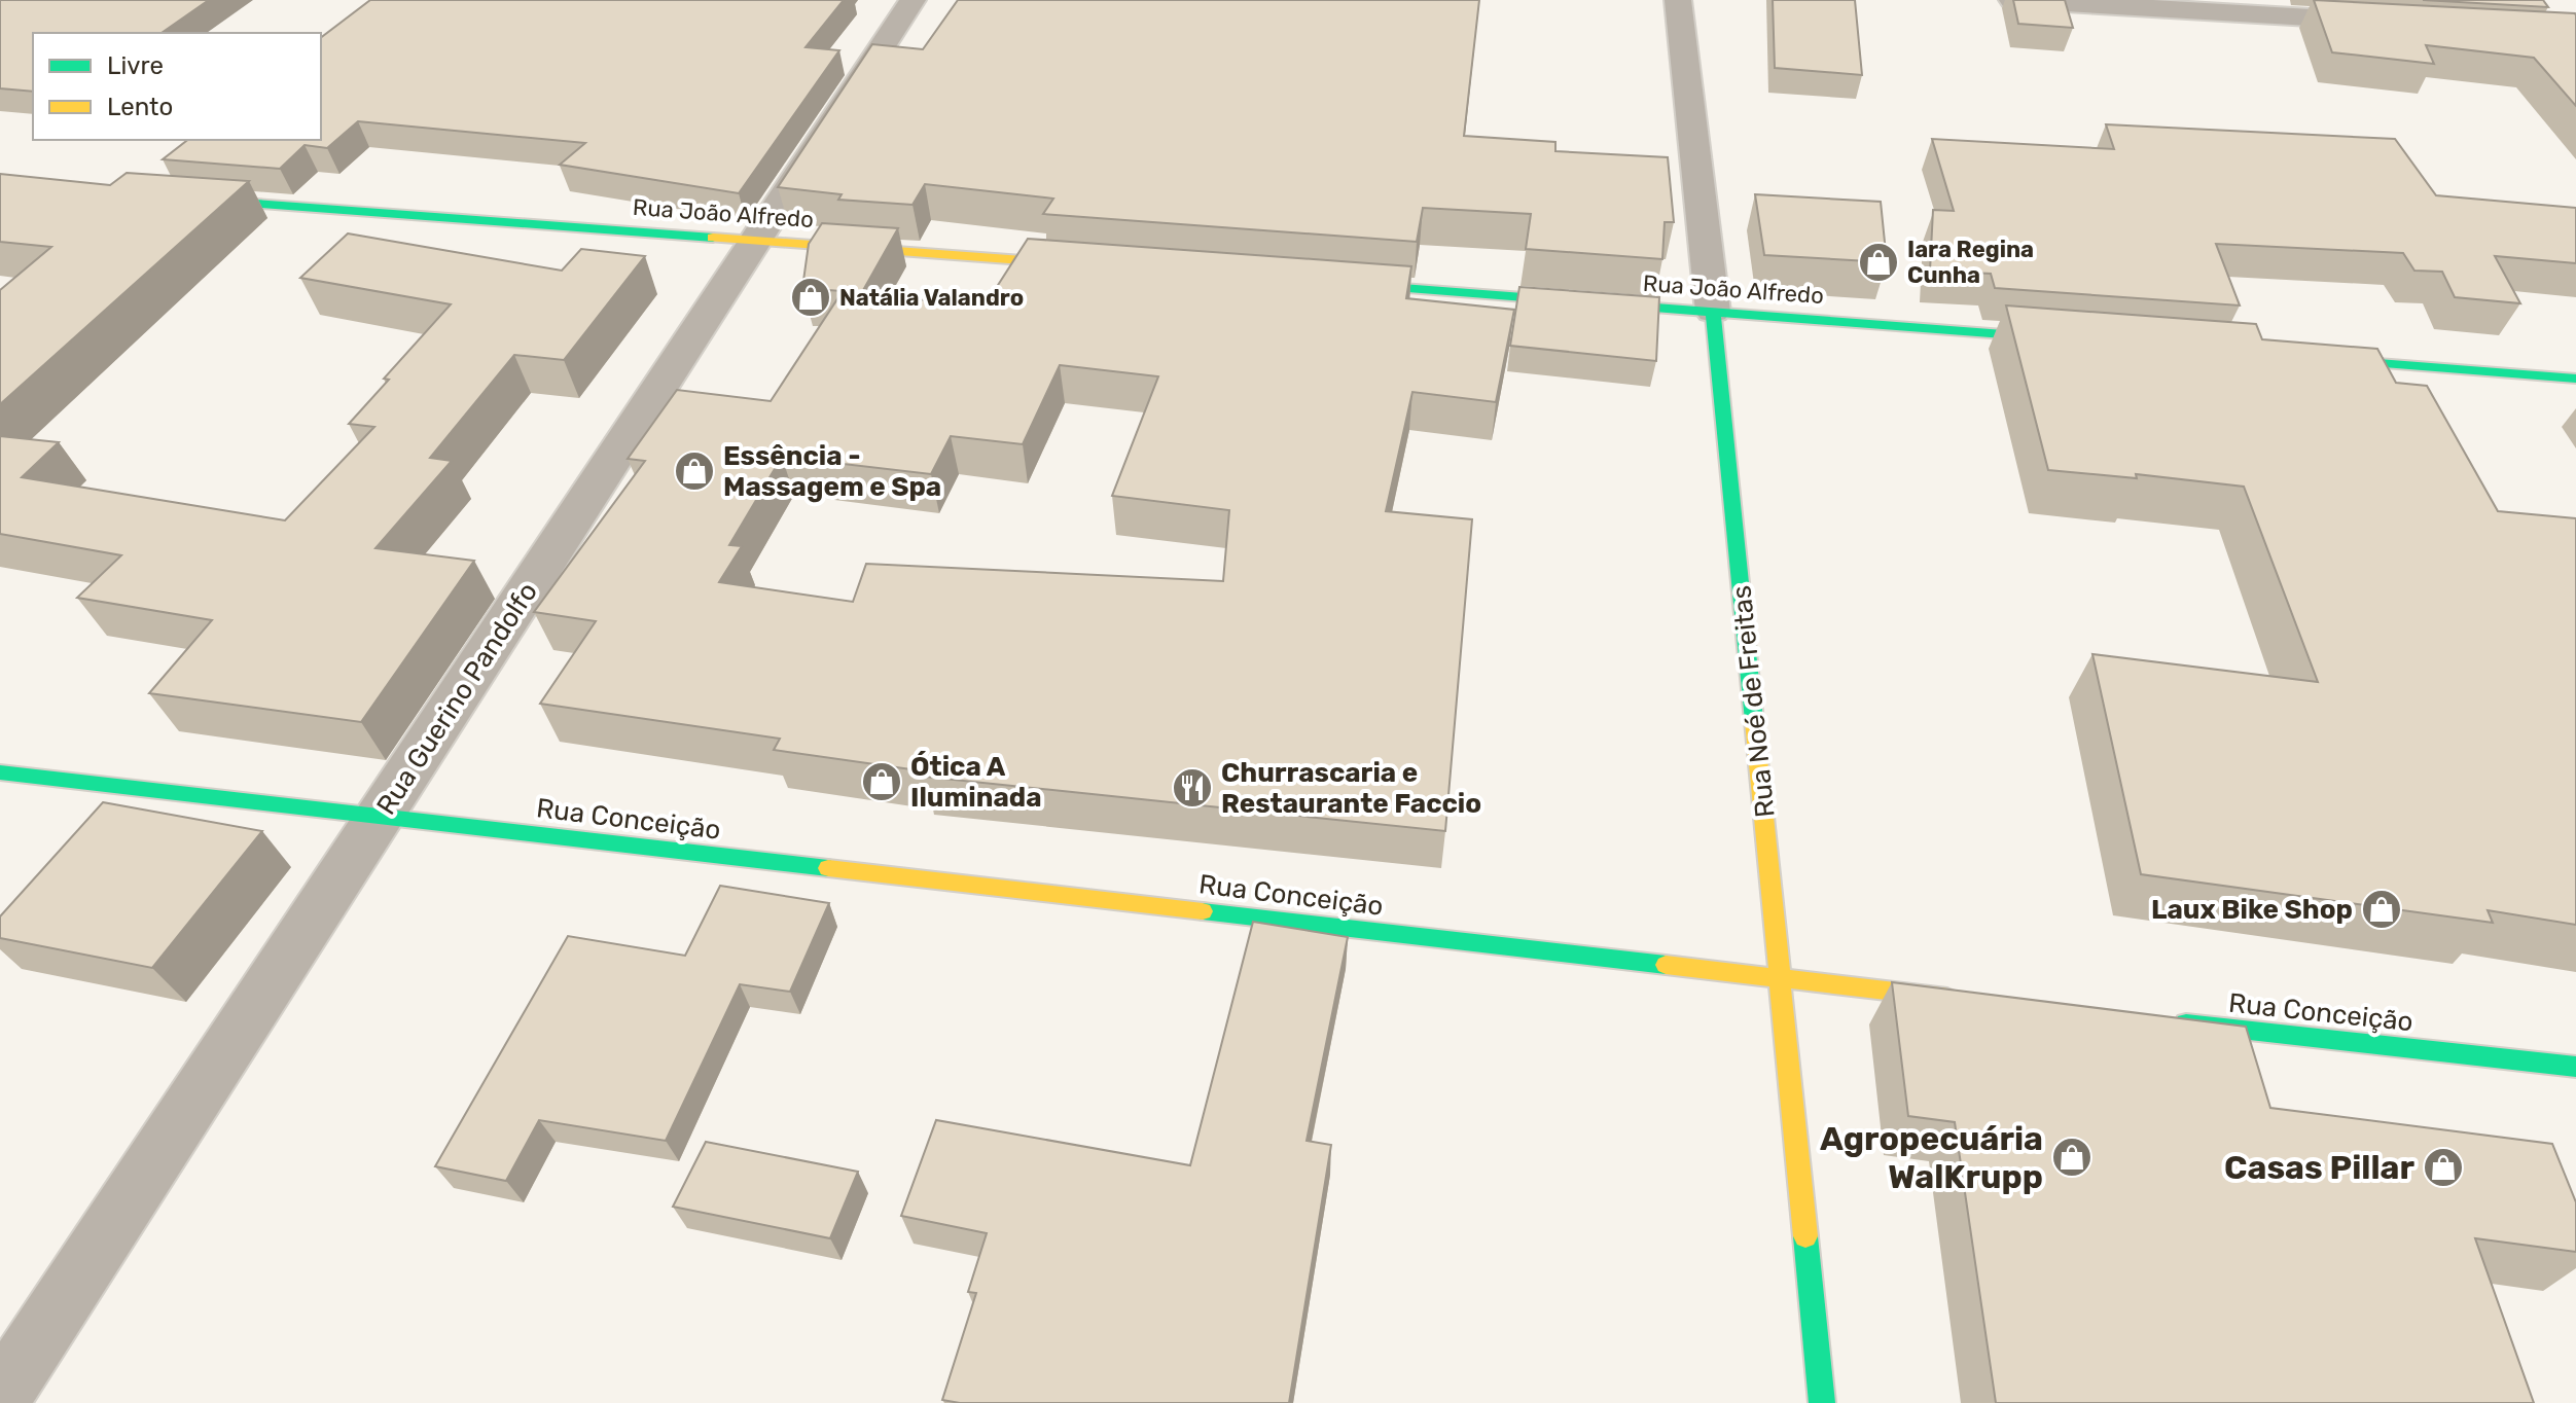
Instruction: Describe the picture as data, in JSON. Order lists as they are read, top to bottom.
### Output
{
  "streets": {
    "street": [
      "Rua João Alfredo",
      "Rua Guerino Pandolfo",
      "Rua Noé de Freitas",
      "Rua Conceição"
    ]
  },
  "crossings": [
    ["Rua João Alfredo", "Rua Guerino Pandolfo"],
    ["Rua João Alfredo", "Rua Noé de Freitas"],
    ["Rua Guerino Pandolfo", "Rua Conceição"],
    ["Rua Noé de Freitas", "Rua Conceição"]
  ],
  "places": {
    "shop": [
      "Iara Regina Cunha",
      "Natália Valandro",
      "Essência - Massagem e Spa",
      "Ótica A Iluminada",
      "Laux Bike Shop",
      "Agropecuária WalKrupp",
      "Casas Pillar"
    ],
    "restaurant": ["Churrascaria e Restaurante Faccio"]
  },
  "legend": ["Livre", "Lento"]
}
